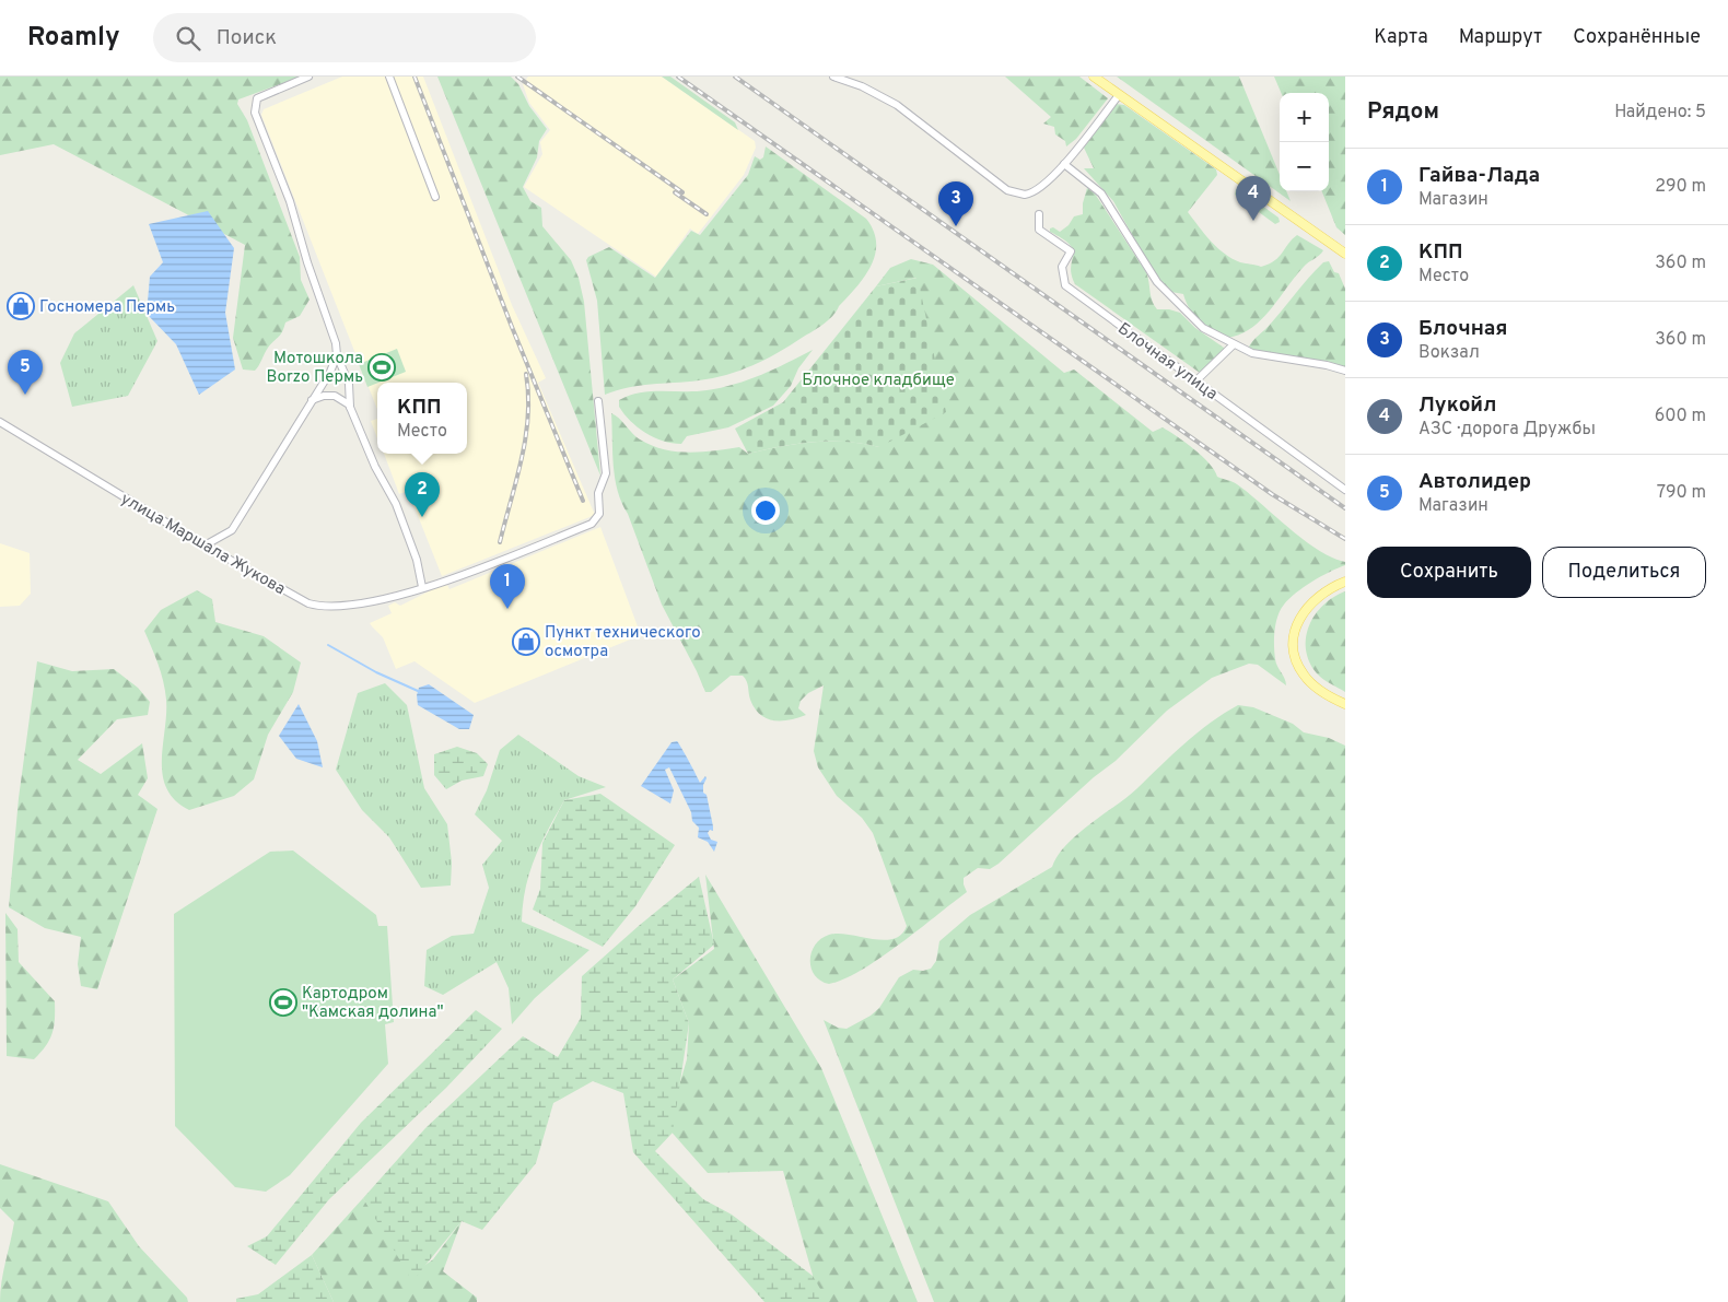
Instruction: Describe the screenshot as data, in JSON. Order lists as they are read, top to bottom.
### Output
{
  "streets": {
    "street": ["Блочная улица", "улица Маршала Жукова"]
  },
  "parks": ["Блочное кладбище"],
  "places": {
    "shop": ["Госномера Пермь", "Пункт технического осмотра"],
    "sports": ["Мотошкола Borzo Пермь", "Картодром \"Камская долина\""]
  },
  "page": {
    "header": "Roamly",
    "search": "Поиск",
    "nav": ["Карта", "Маршрут", "Сохранённые"],
    "heading": ["Рядом", "Найдено: 5"],
    "map_buttons": ["+", "−"],
    "list": [
      {
        "mark": "1",
        "name": "Гайва-Лада",
        "note": "Магазин",
        "value": "290 m"
      },
      {
        "mark": "2",
        "name": "КПП",
        "note": "Место",
        "value": "360 m"
      },
      {
        "mark": "3",
        "name": "Блочная",
        "note": "Вокзал",
        "value": "360 m"
      },
      {
        "mark": "4",
        "name": "Лукойл",
        "note": "АЗС · дорога Дружбы",
        "value": "600 m"
      },
      {
        "mark": "5",
        "name": "Автолидер",
        "note": "Магазин",
        "value": "790 m"
      }
    ],
    "pins": [
      "4",
      "3",
      "5",
      "2",
      "1"
    ],
    "popup": ["КПП", "Место"],
    "buttons": ["Сохранить", "Поделиться"]
  }
}
